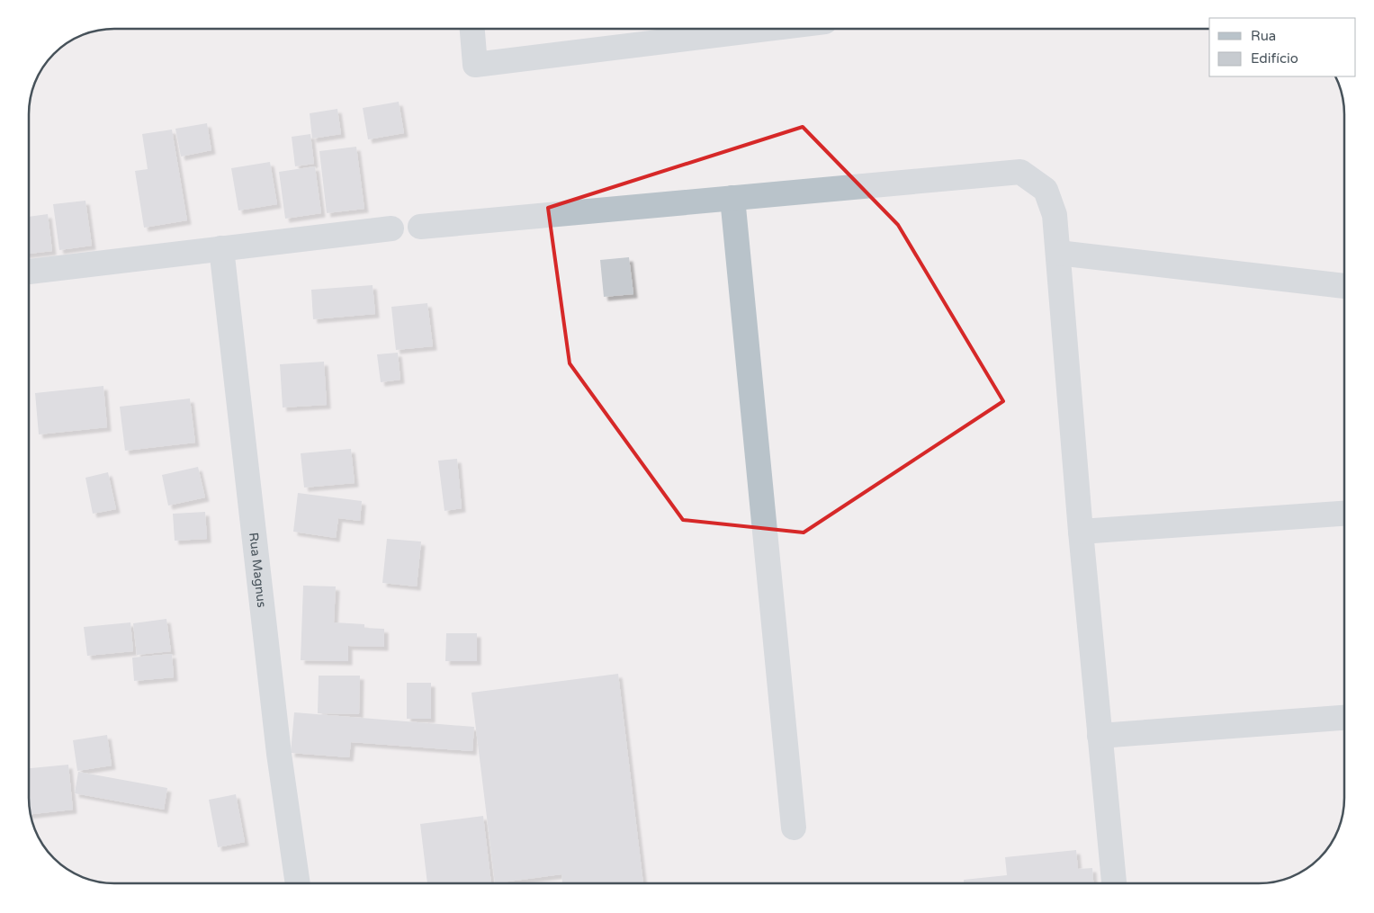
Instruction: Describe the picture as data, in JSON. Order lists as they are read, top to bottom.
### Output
{
  "streets": {
    "street": ["Rua Magnus"]
  },
  "legend": ["Rua", "Edifício"]
}
